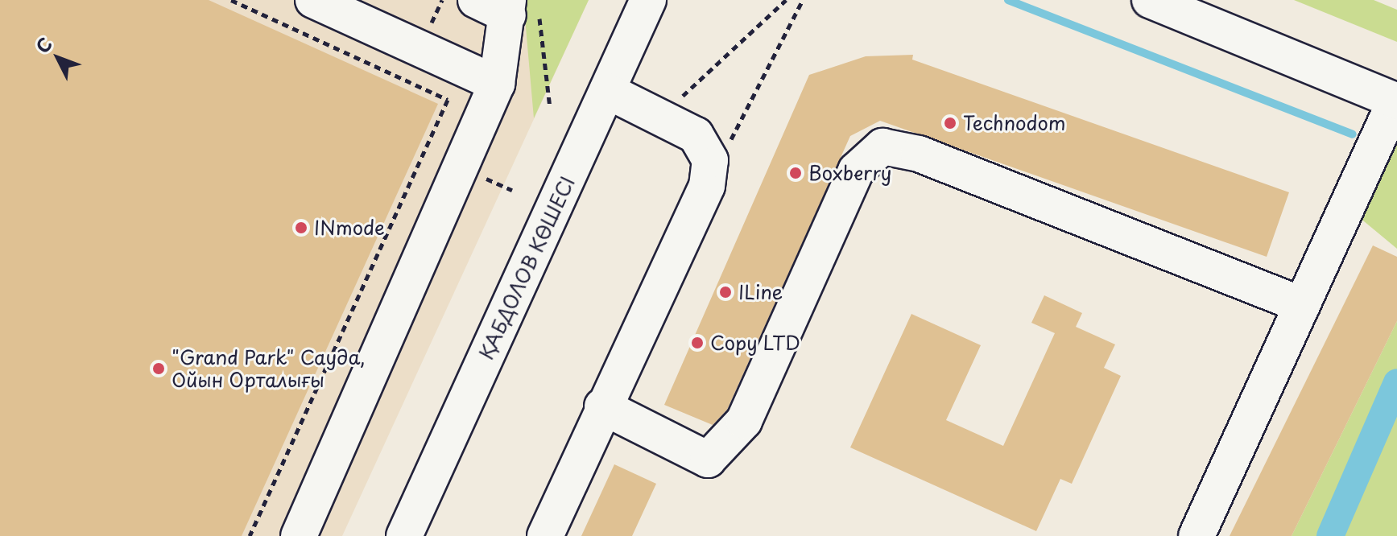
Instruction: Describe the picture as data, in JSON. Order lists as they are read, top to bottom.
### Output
{
  "streets": {
    "street": ["ҚАБДОЛОВ КӨШЕСІ"]
  },
  "places": [
    "Technodom",
    "Boxberry",
    "INmode",
    "ILine",
    "Copy LTD",
    "\"Grand Park\" Сауда, Ойын Орталығы"
  ],
  "north": "top left"
}
